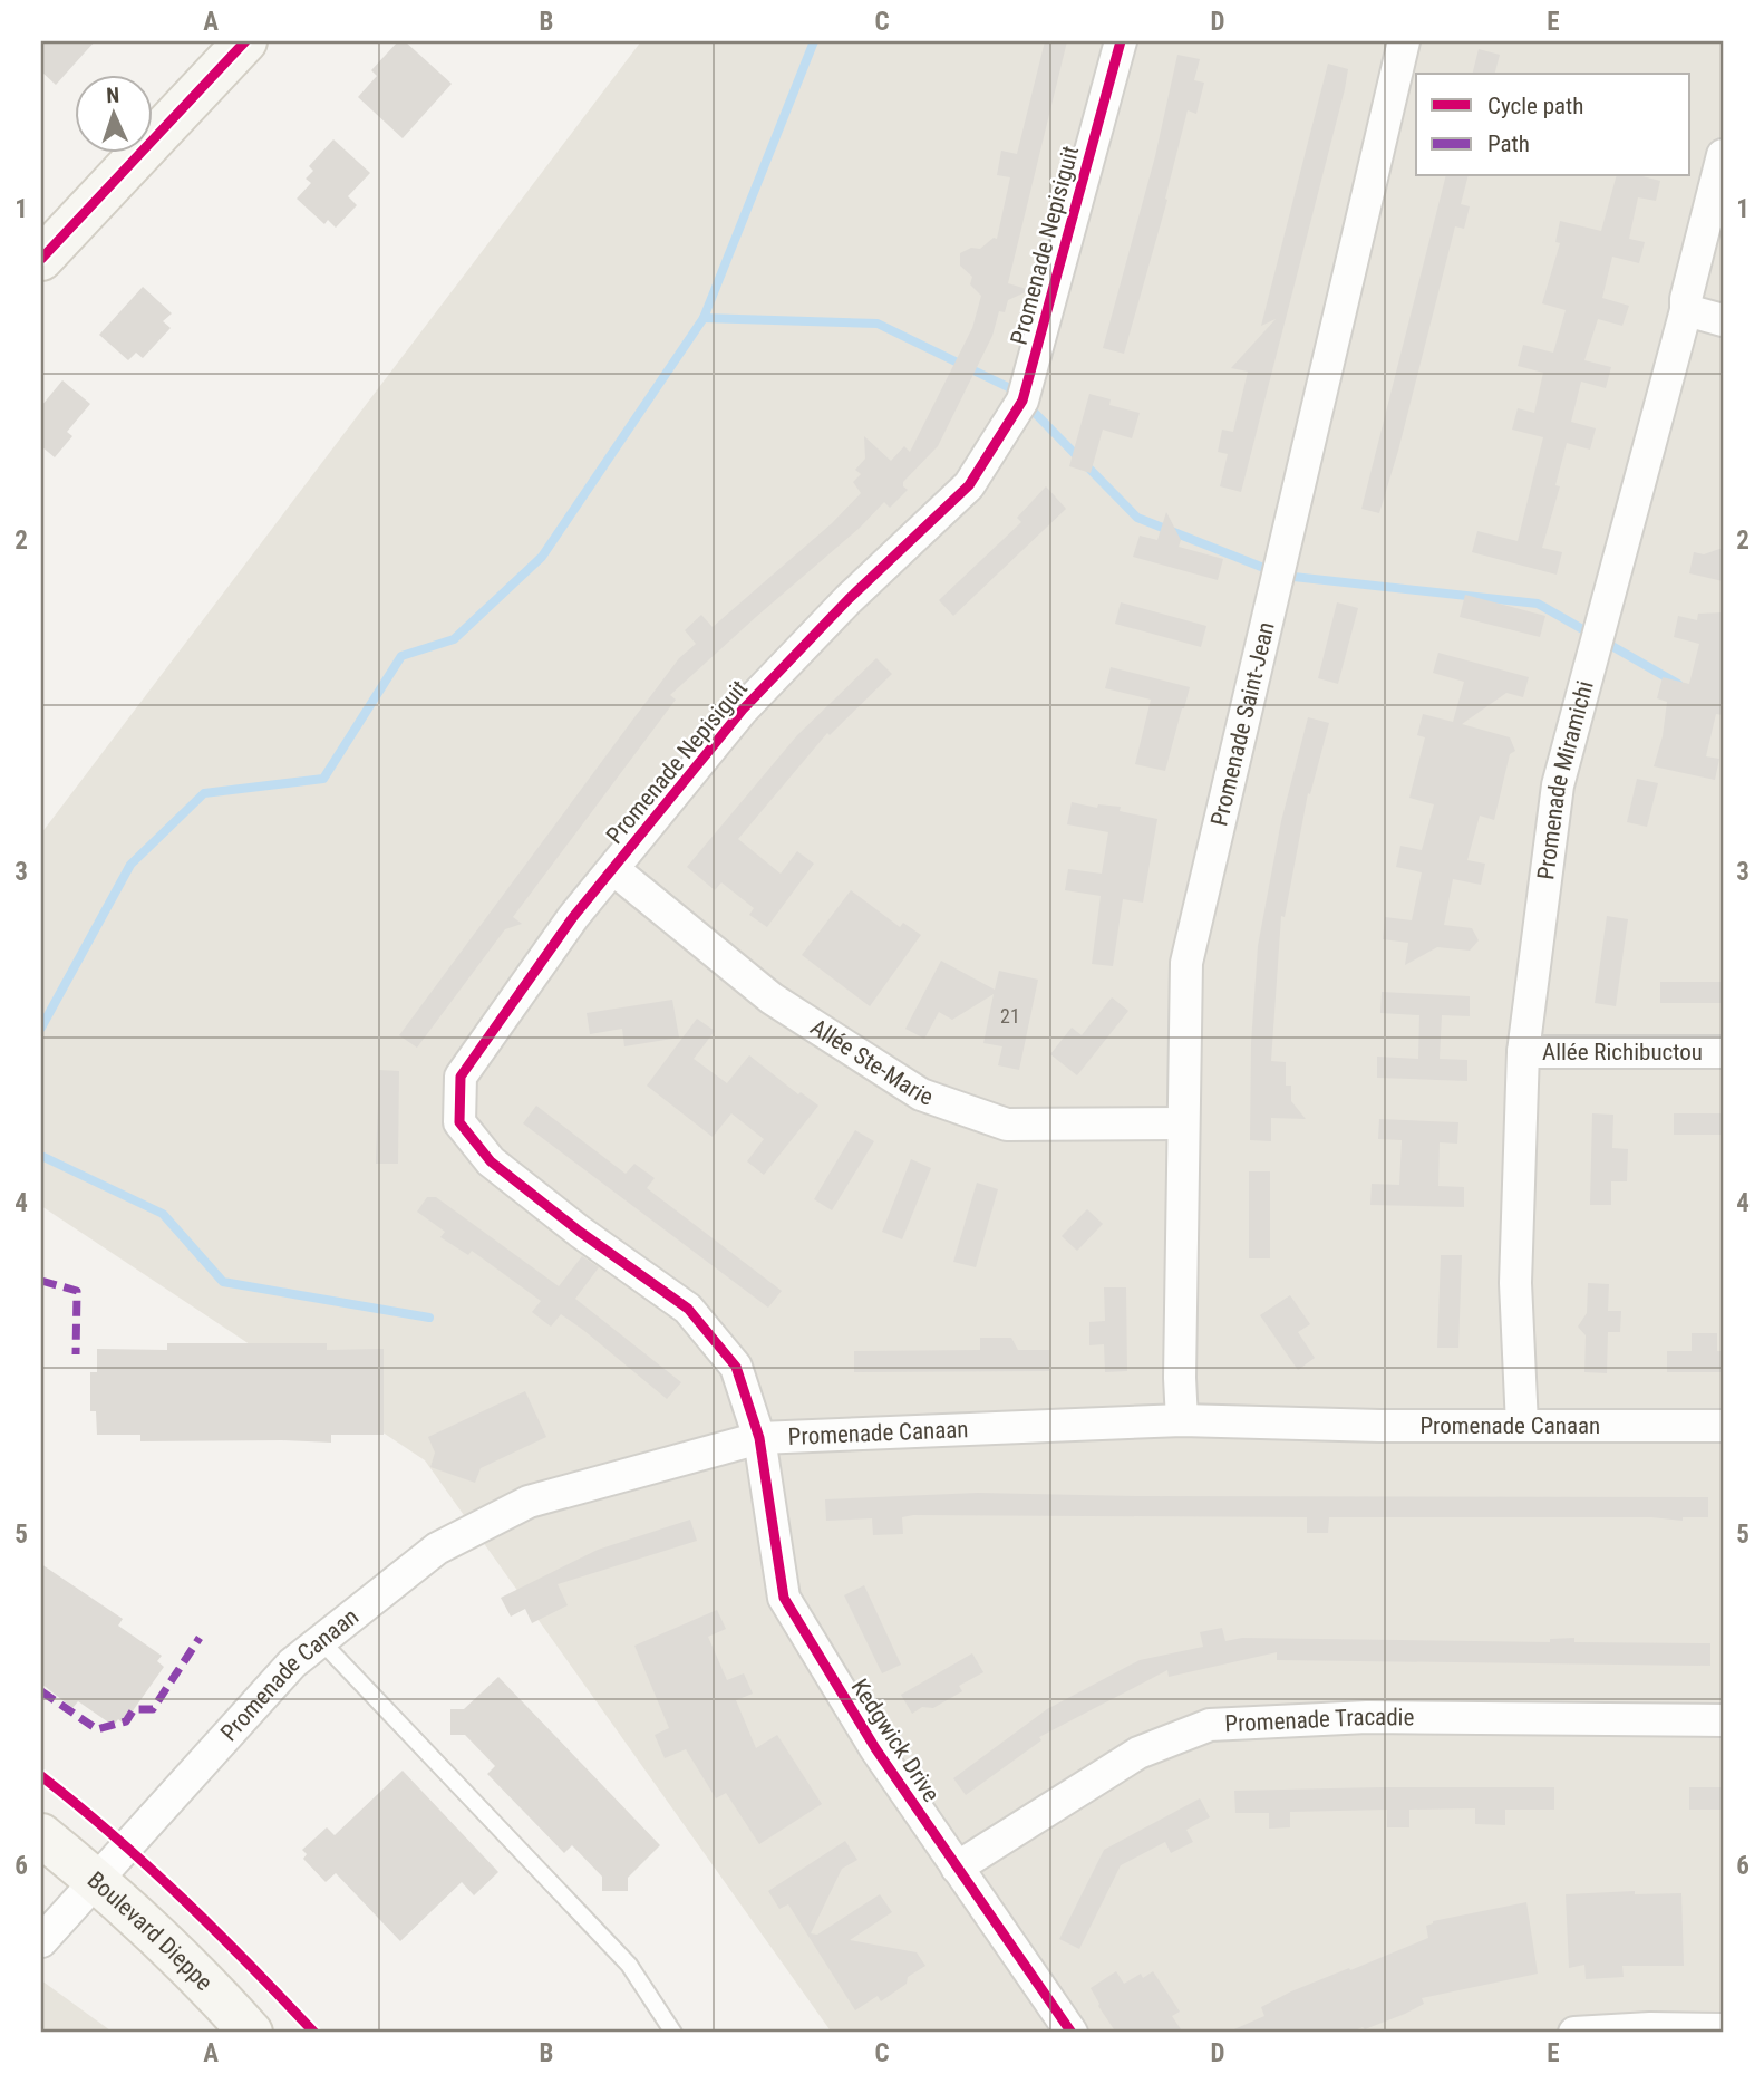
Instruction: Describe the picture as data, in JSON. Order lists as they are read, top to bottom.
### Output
{
  "streets": {
    "street": [
      "Promenade Nepisiguit",
      "Promenade Saint-Jean",
      "Promenade Miramichi",
      "Allée Richibuctou",
      "Allée Ste-Marie",
      "Promenade Canaan",
      "Promenade Tracadie",
      "Kedgwick Drive",
      "Boulevard Dieppe"
    ]
  },
  "crossings": [
    ["Promenade Nepisiguit", "Allée Ste-Marie"],
    ["Promenade Nepisiguit", "Promenade Canaan"],
    ["Promenade Nepisiguit", "Kedgwick Drive"],
    ["Promenade Saint-Jean", "Allée Ste-Marie"],
    ["Promenade Saint-Jean", "Promenade Canaan"],
    ["Promenade Miramichi", "Allée Richibuctou"],
    ["Promenade Miramichi", "Promenade Canaan"],
    ["Promenade Canaan", "Kedgwick Drive"],
    ["Promenade Canaan", "Boulevard Dieppe"],
    ["Promenade Tracadie", "Kedgwick Drive"]
  ],
  "house_numbers": ["21"],
  "legend": ["Cycle path", "Path"],
  "north": "top",
  "grid": {
    "columns": [
      "A",
      "B",
      "C",
      "D",
      "E"
    ],
    "rows": [
      "1",
      "2",
      "3",
      "4",
      "5",
      "6"
    ]
  }
}
